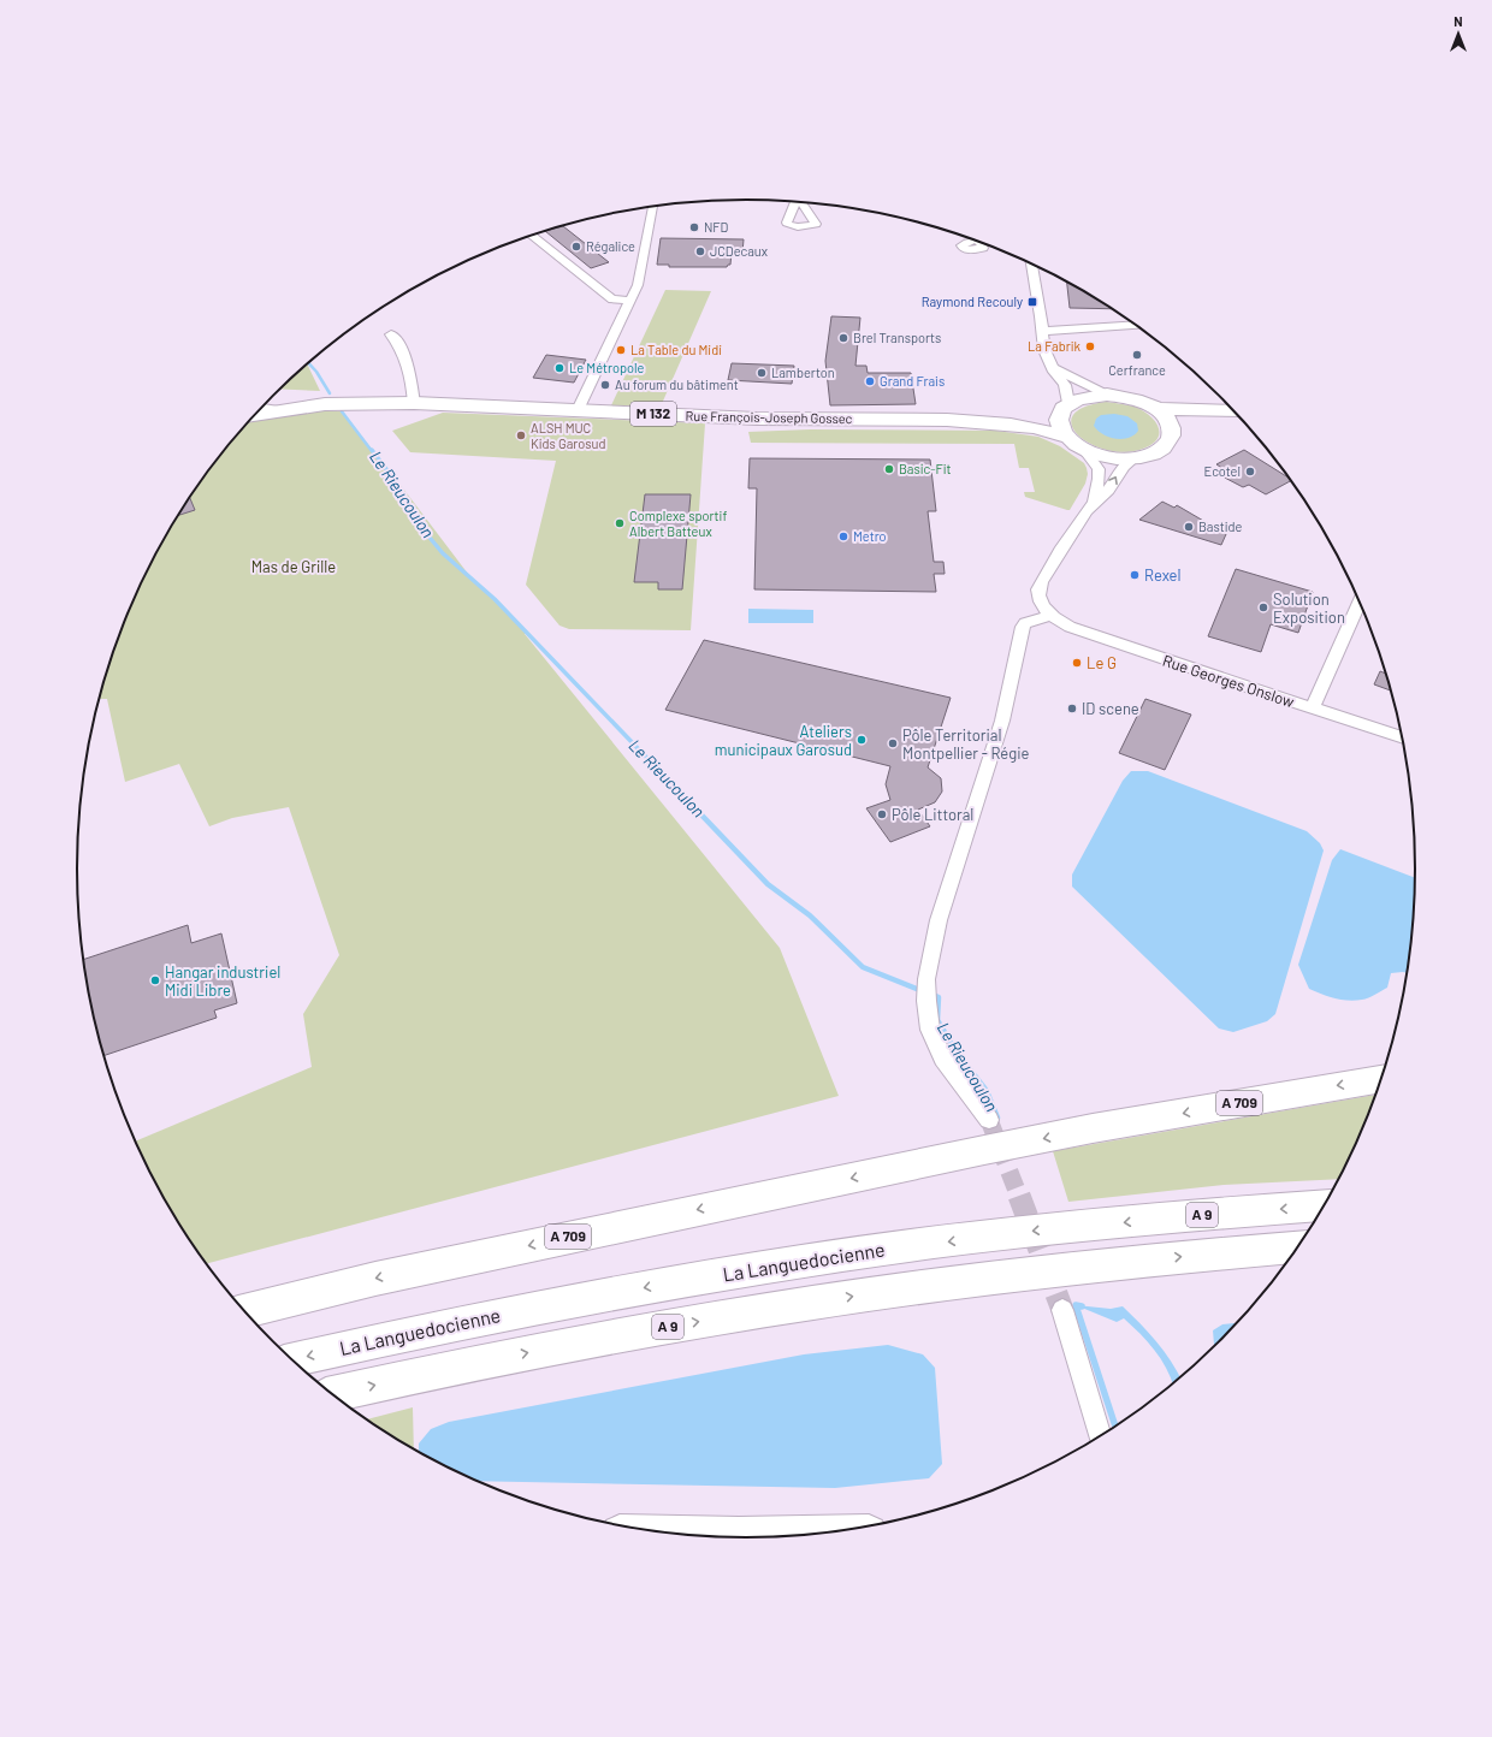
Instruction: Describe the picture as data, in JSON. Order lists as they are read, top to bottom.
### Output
{
  "streets": {
    "main road": [
      "M 132",
      "Rue François-Joseph Gossec",
      "A 709",
      "A 9",
      "La Languedocienne"
    ],
    "street": ["Rue Georges Onslow"]
  },
  "crossings": [
    ["M 132", "Rue François-Joseph Gossec"]
  ],
  "water": ["Le Rieucoulon"],
  "parks": ["Mas de Grille"],
  "places": {
    "other": [
      "NFD",
      "Régalice",
      "JCDecaux",
      "Brel Transports",
      "La Fabrik",
      "La Table du Midi",
      "Cerfrance",
      "Le Métropole",
      "Lamberton",
      "Grand Frais",
      "Au forum du bâtiment",
      "ALSH MUC Kids Garosud",
      "Basic-Fit",
      "Ecotel",
      "Complexe sportif Albert Batteux",
      "Bastide",
      "Metro",
      "Rexel",
      "Solution Exposition",
      "Le G",
      "ID scene",
      "Ateliers municipaux Garosud",
      "Pôle Territorial Montpellier - Régie",
      "Pôle Littoral",
      "Hangar industriel Midi Libre"
    ],
    "transit": ["Raymond Recouly"]
  },
  "north": "top"
}
